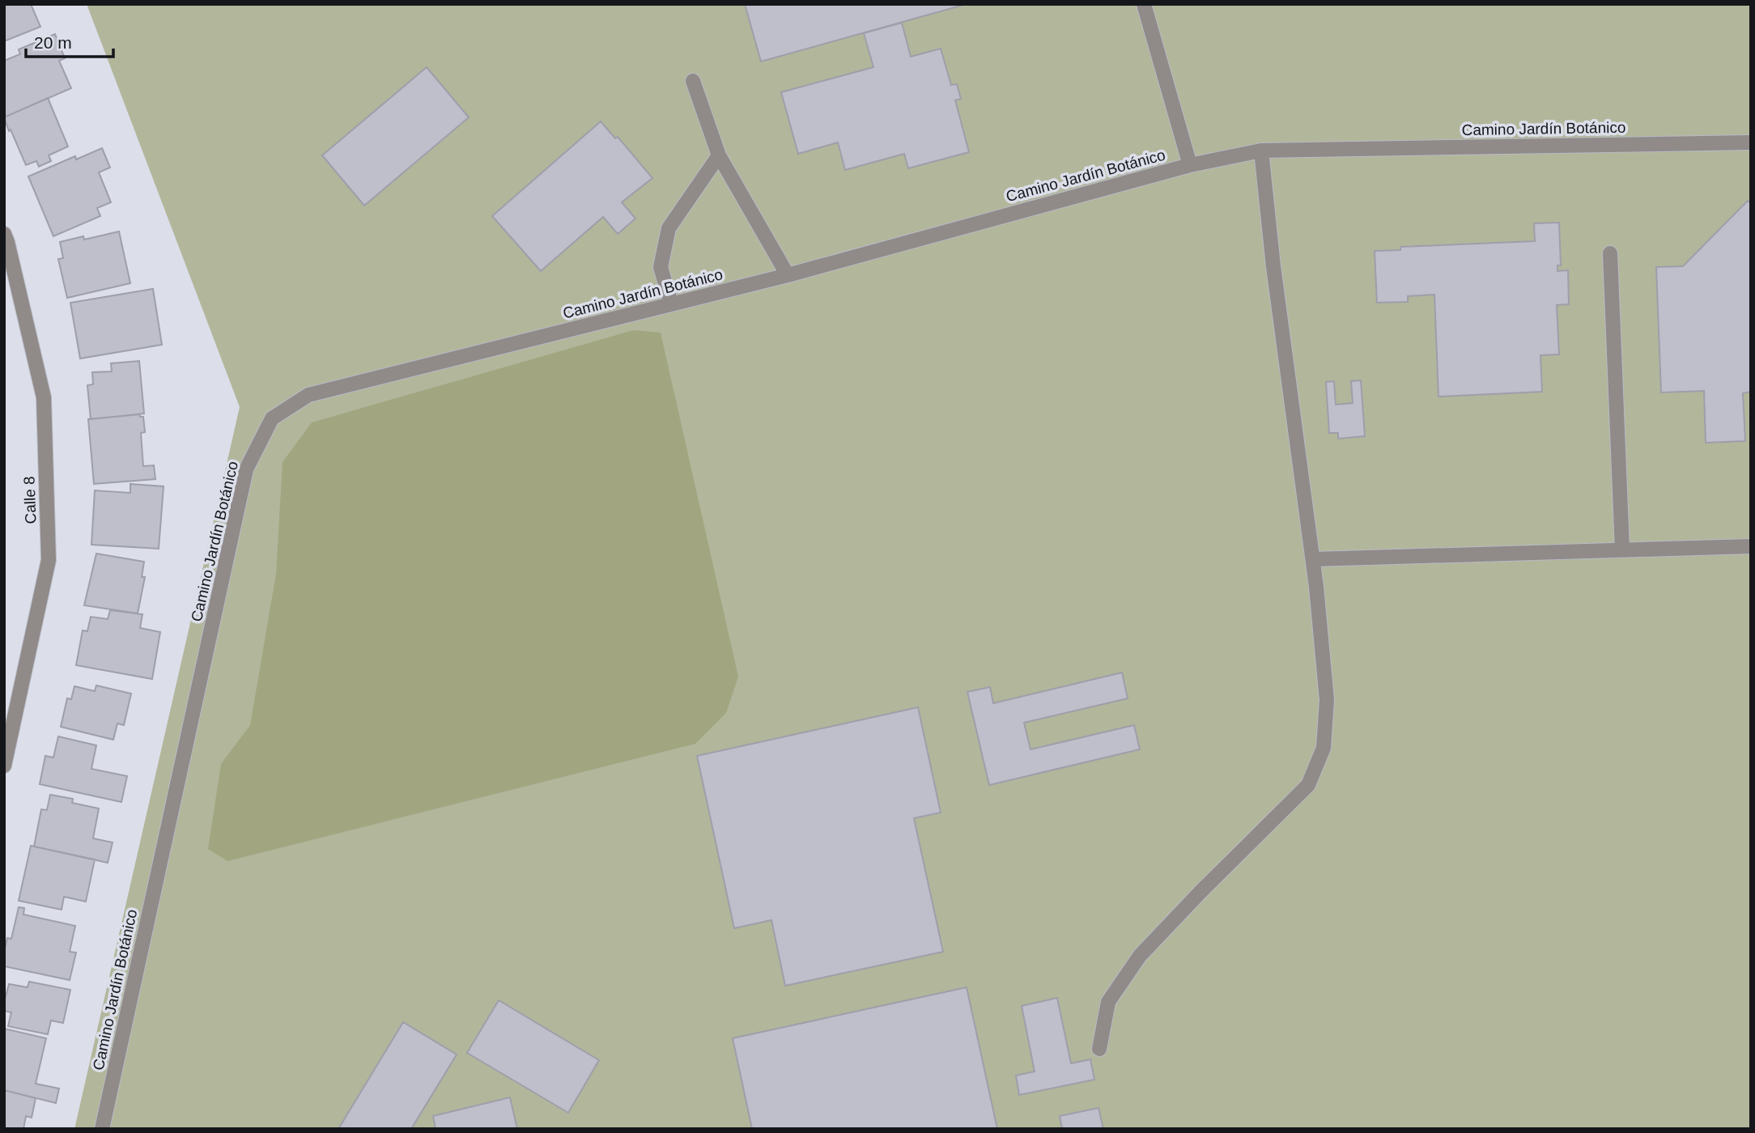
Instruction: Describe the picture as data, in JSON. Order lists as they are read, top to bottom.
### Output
{
  "streets": {
    "street": ["Camino Jardín Botánico", "Calle 8"]
  },
  "scale_bar": "20 m"
}
